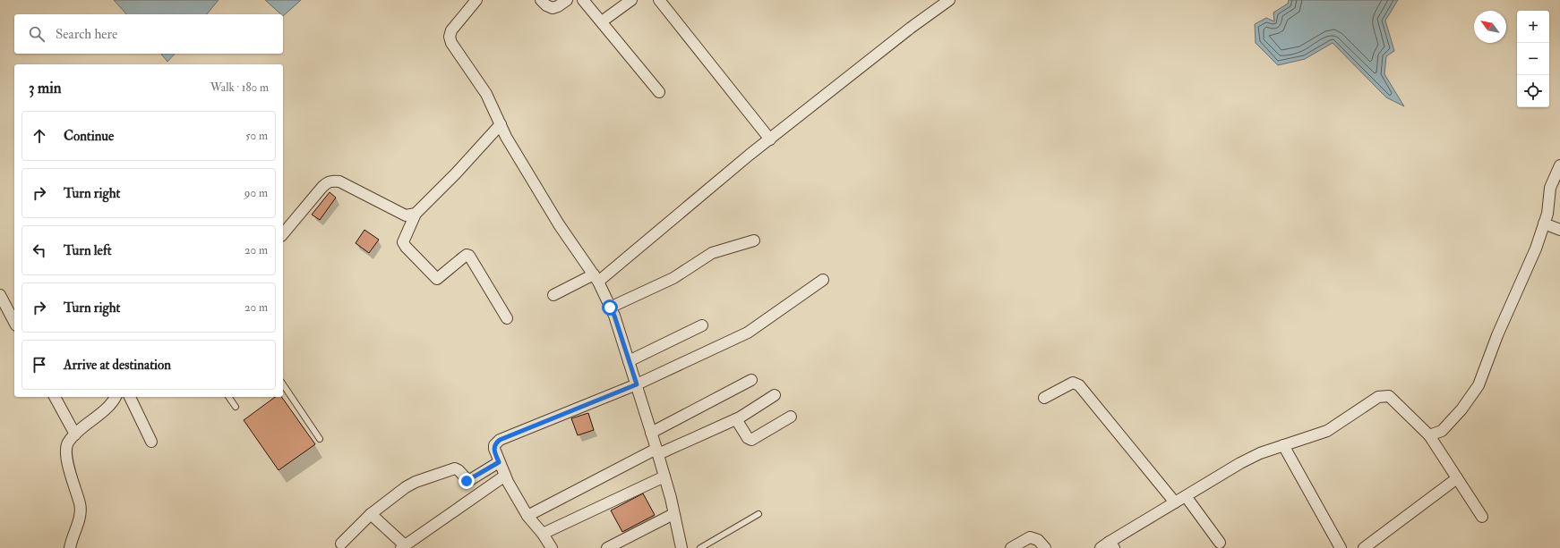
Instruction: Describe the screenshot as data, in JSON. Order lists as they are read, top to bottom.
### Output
{
  "north": "top left",
  "page": {
    "map_buttons": ["+", "−"],
    "search": "Search here",
    "heading": ["3 min", "Walk · 180 m"],
    "list": [
      ["Continue", "50 m"],
      ["Turn right", "90 m"],
      ["Turn left", "20 m"],
      ["Turn right", "20 m"],
      "Arrive at destination"
    ]
  }
}
